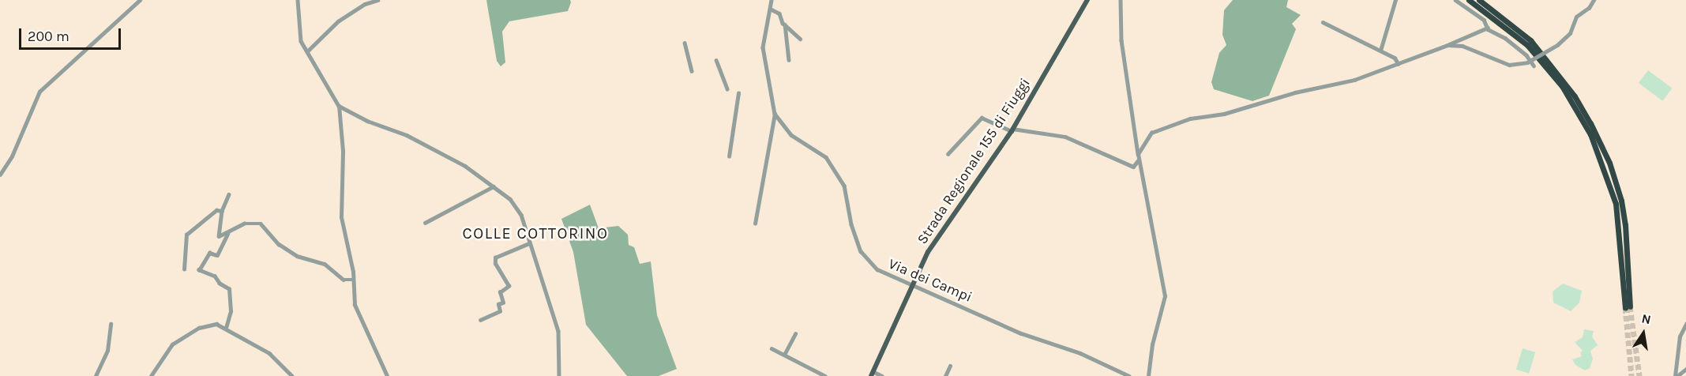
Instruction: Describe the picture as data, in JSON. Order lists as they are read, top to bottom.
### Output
{
  "streets": {
    "main road": ["Strada Regionale 155 di Fiuggi"],
    "street": ["Via dei Campi"]
  },
  "crossings": [
    ["Strada Regionale 155 di Fiuggi", "Via dei Campi"]
  ],
  "districts": ["COLLE COTTORINO"],
  "scale_bar": "200 m",
  "north": "top"
}
